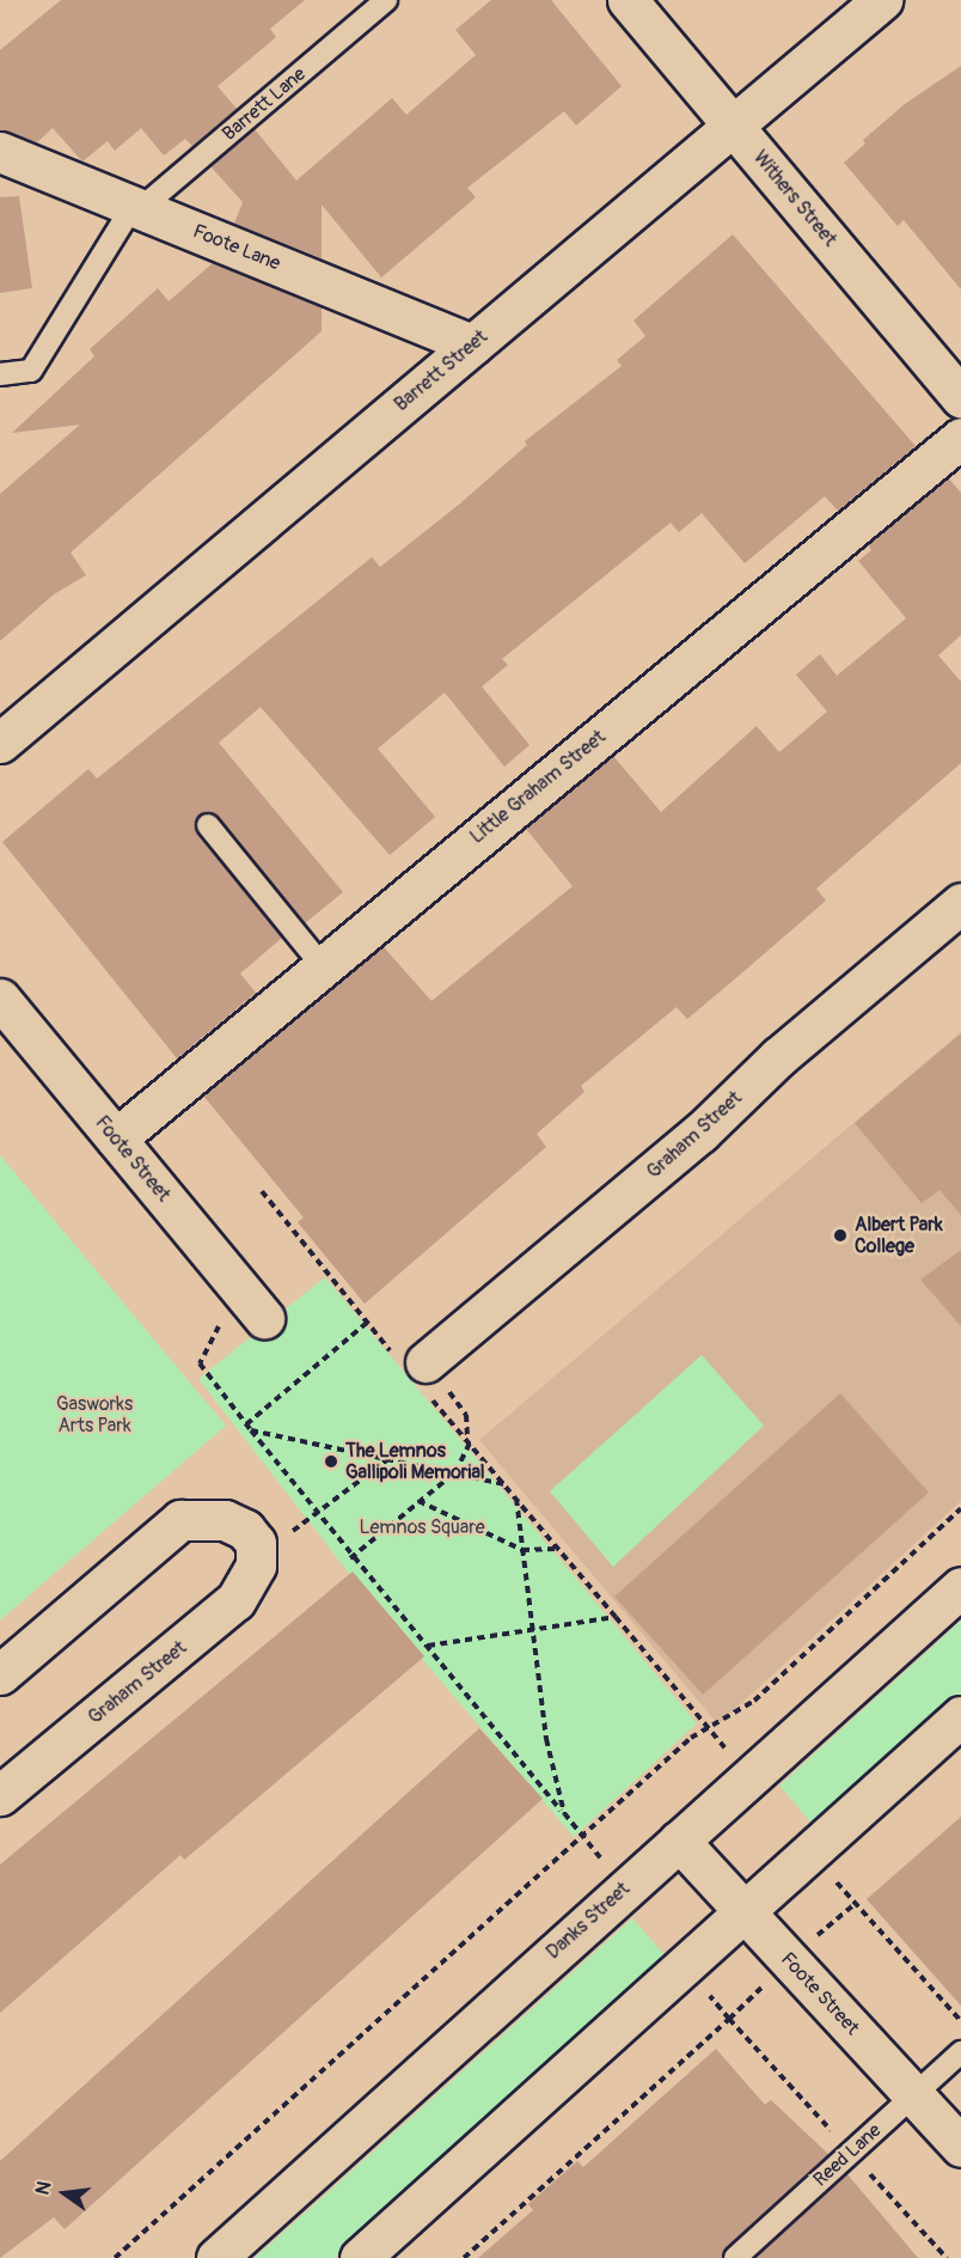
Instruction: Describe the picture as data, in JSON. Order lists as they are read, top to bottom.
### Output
{
  "streets": {
    "street": [
      "Withers Street",
      "Foote Lane",
      "Barrett Street",
      "Little Graham Street",
      "Graham Street",
      "Foote Street",
      "Danks Street"
    ],
    "lane": ["Barrett Lane", "Reed Lane"]
  },
  "crossings": [
    ["Barrett Lane", "Foote Lane"],
    ["Withers Street", "Barrett Street"],
    ["Foote Lane", "Barrett Street"],
    ["Little Graham Street", "Foote Street"],
    ["Foote Street", "Danks Street"],
    ["Foote Street", "Reed Lane"]
  ],
  "parks": ["Gasworks Arts Park", "Lemnos Square"],
  "places": ["Albert Park College", "The Lemnos Gallipoli Memorial"],
  "north": "left"
}
